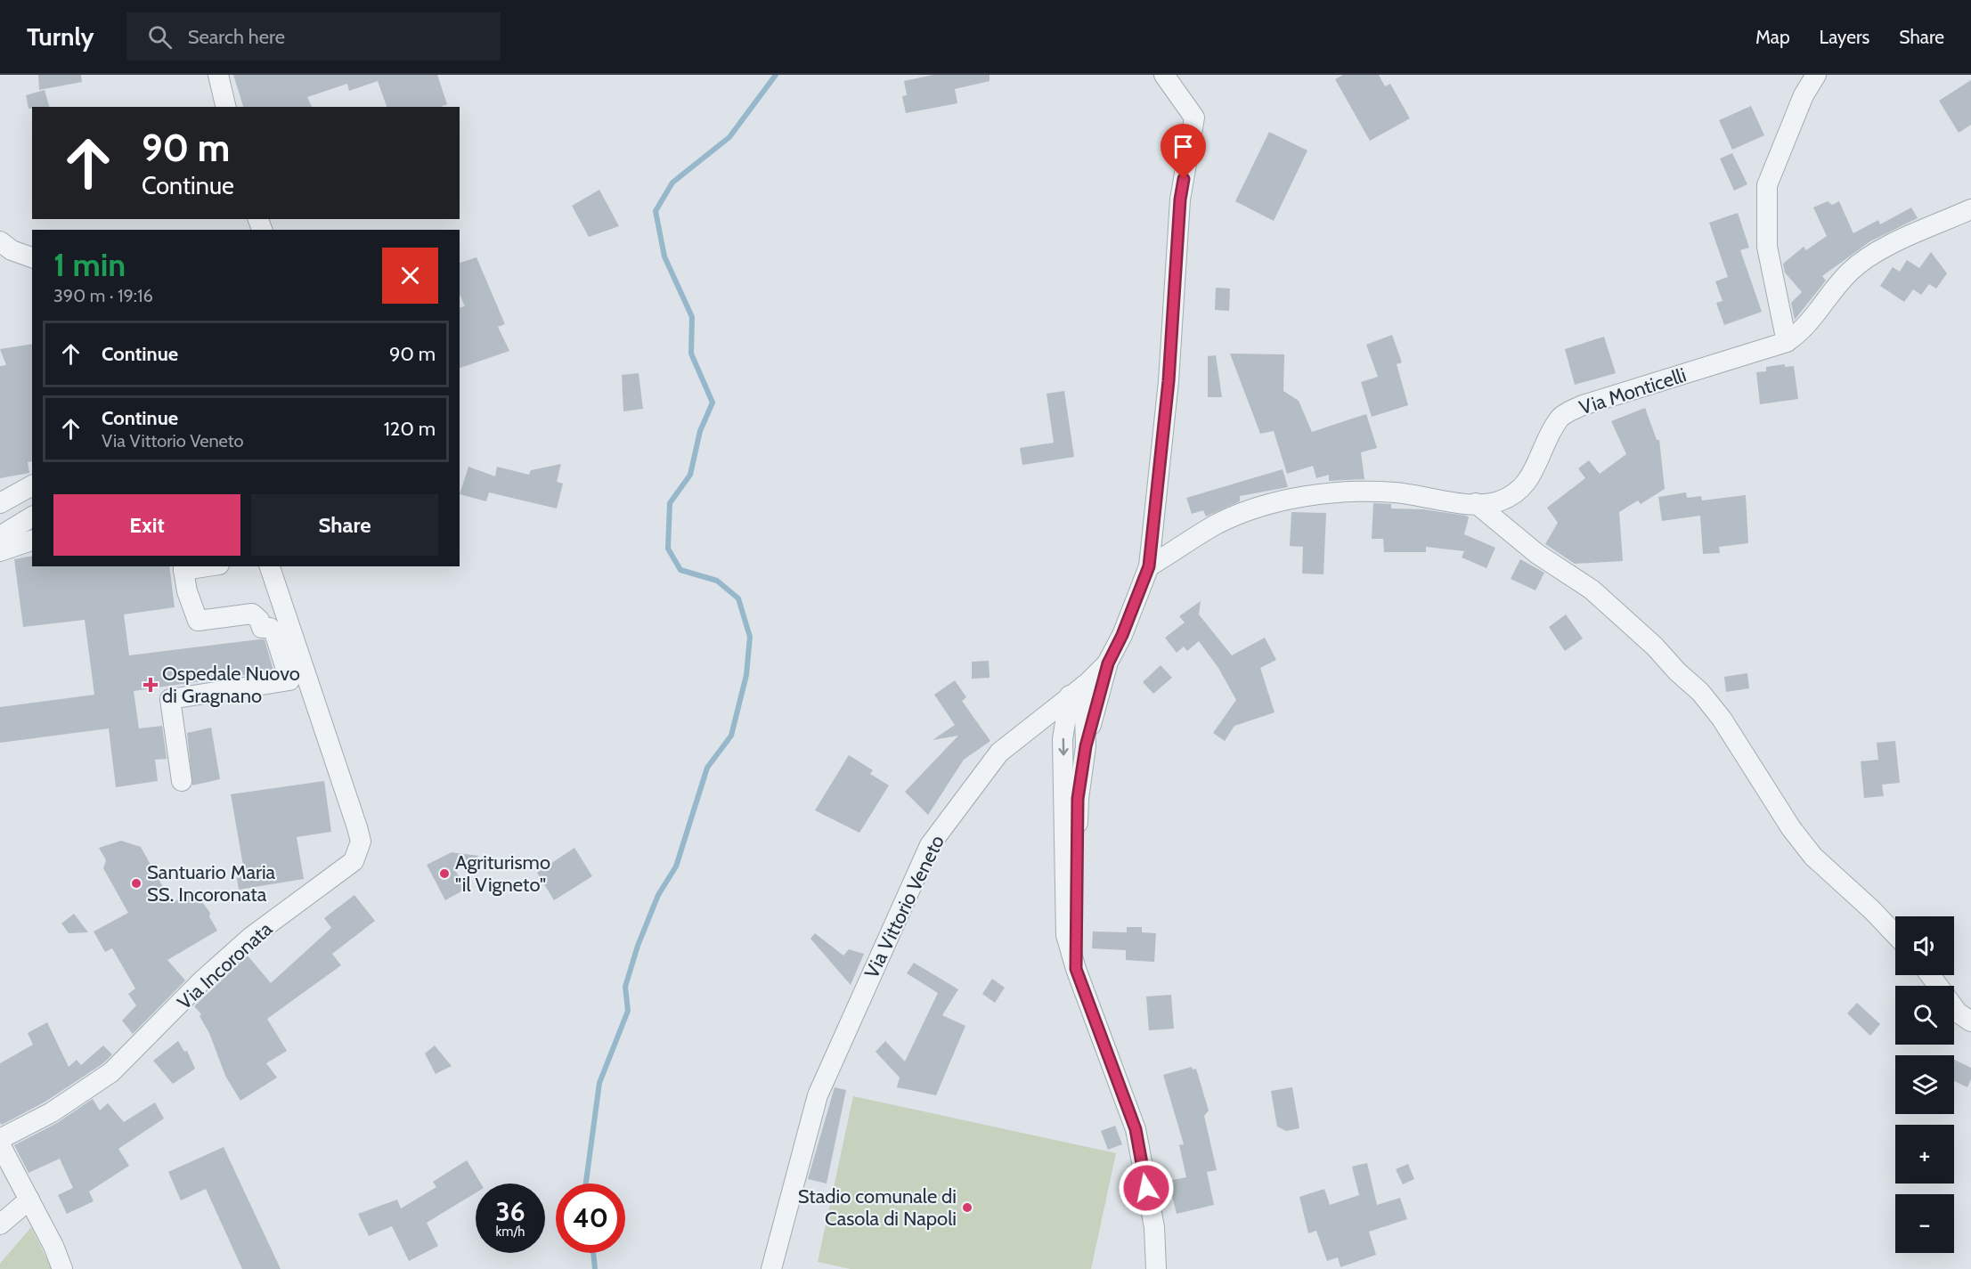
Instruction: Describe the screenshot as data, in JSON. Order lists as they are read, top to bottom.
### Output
{
  "streets": {
    "street": ["Via Monticelli", "Via Vittorio Veneto", "Via Incoronata"]
  },
  "crossings": [
    ["Via Monticelli", "Via Vittorio Veneto"]
  ],
  "places": {
    "health": ["Ospedale Nuovo di Gragnano"],
    "other": ["Agriturismo \"il Vigneto\"", "Santuario Maria SS. Incoronata", "Stadio comunale di Casola di Napoli"]
  },
  "page": {
    "header": "Turnly",
    "search": "Search here",
    "nav": ["Map", "Layers", "Share"],
    "turn": ["90 m", "Continue"],
    "heading": ["1 min", "390 m · 19:16"],
    "list": [
      {
        "name": "Continue",
        "value": "90 m"
      },
      {
        "name": "Continue",
        "note": "Via Vittorio Veneto",
        "value": "120 m"
      }
    ],
    "buttons": ["Exit", "Share"],
    "map_buttons": ["+", "−"],
    "speed": "36 km/h",
    "limit": "40"
  }
}
